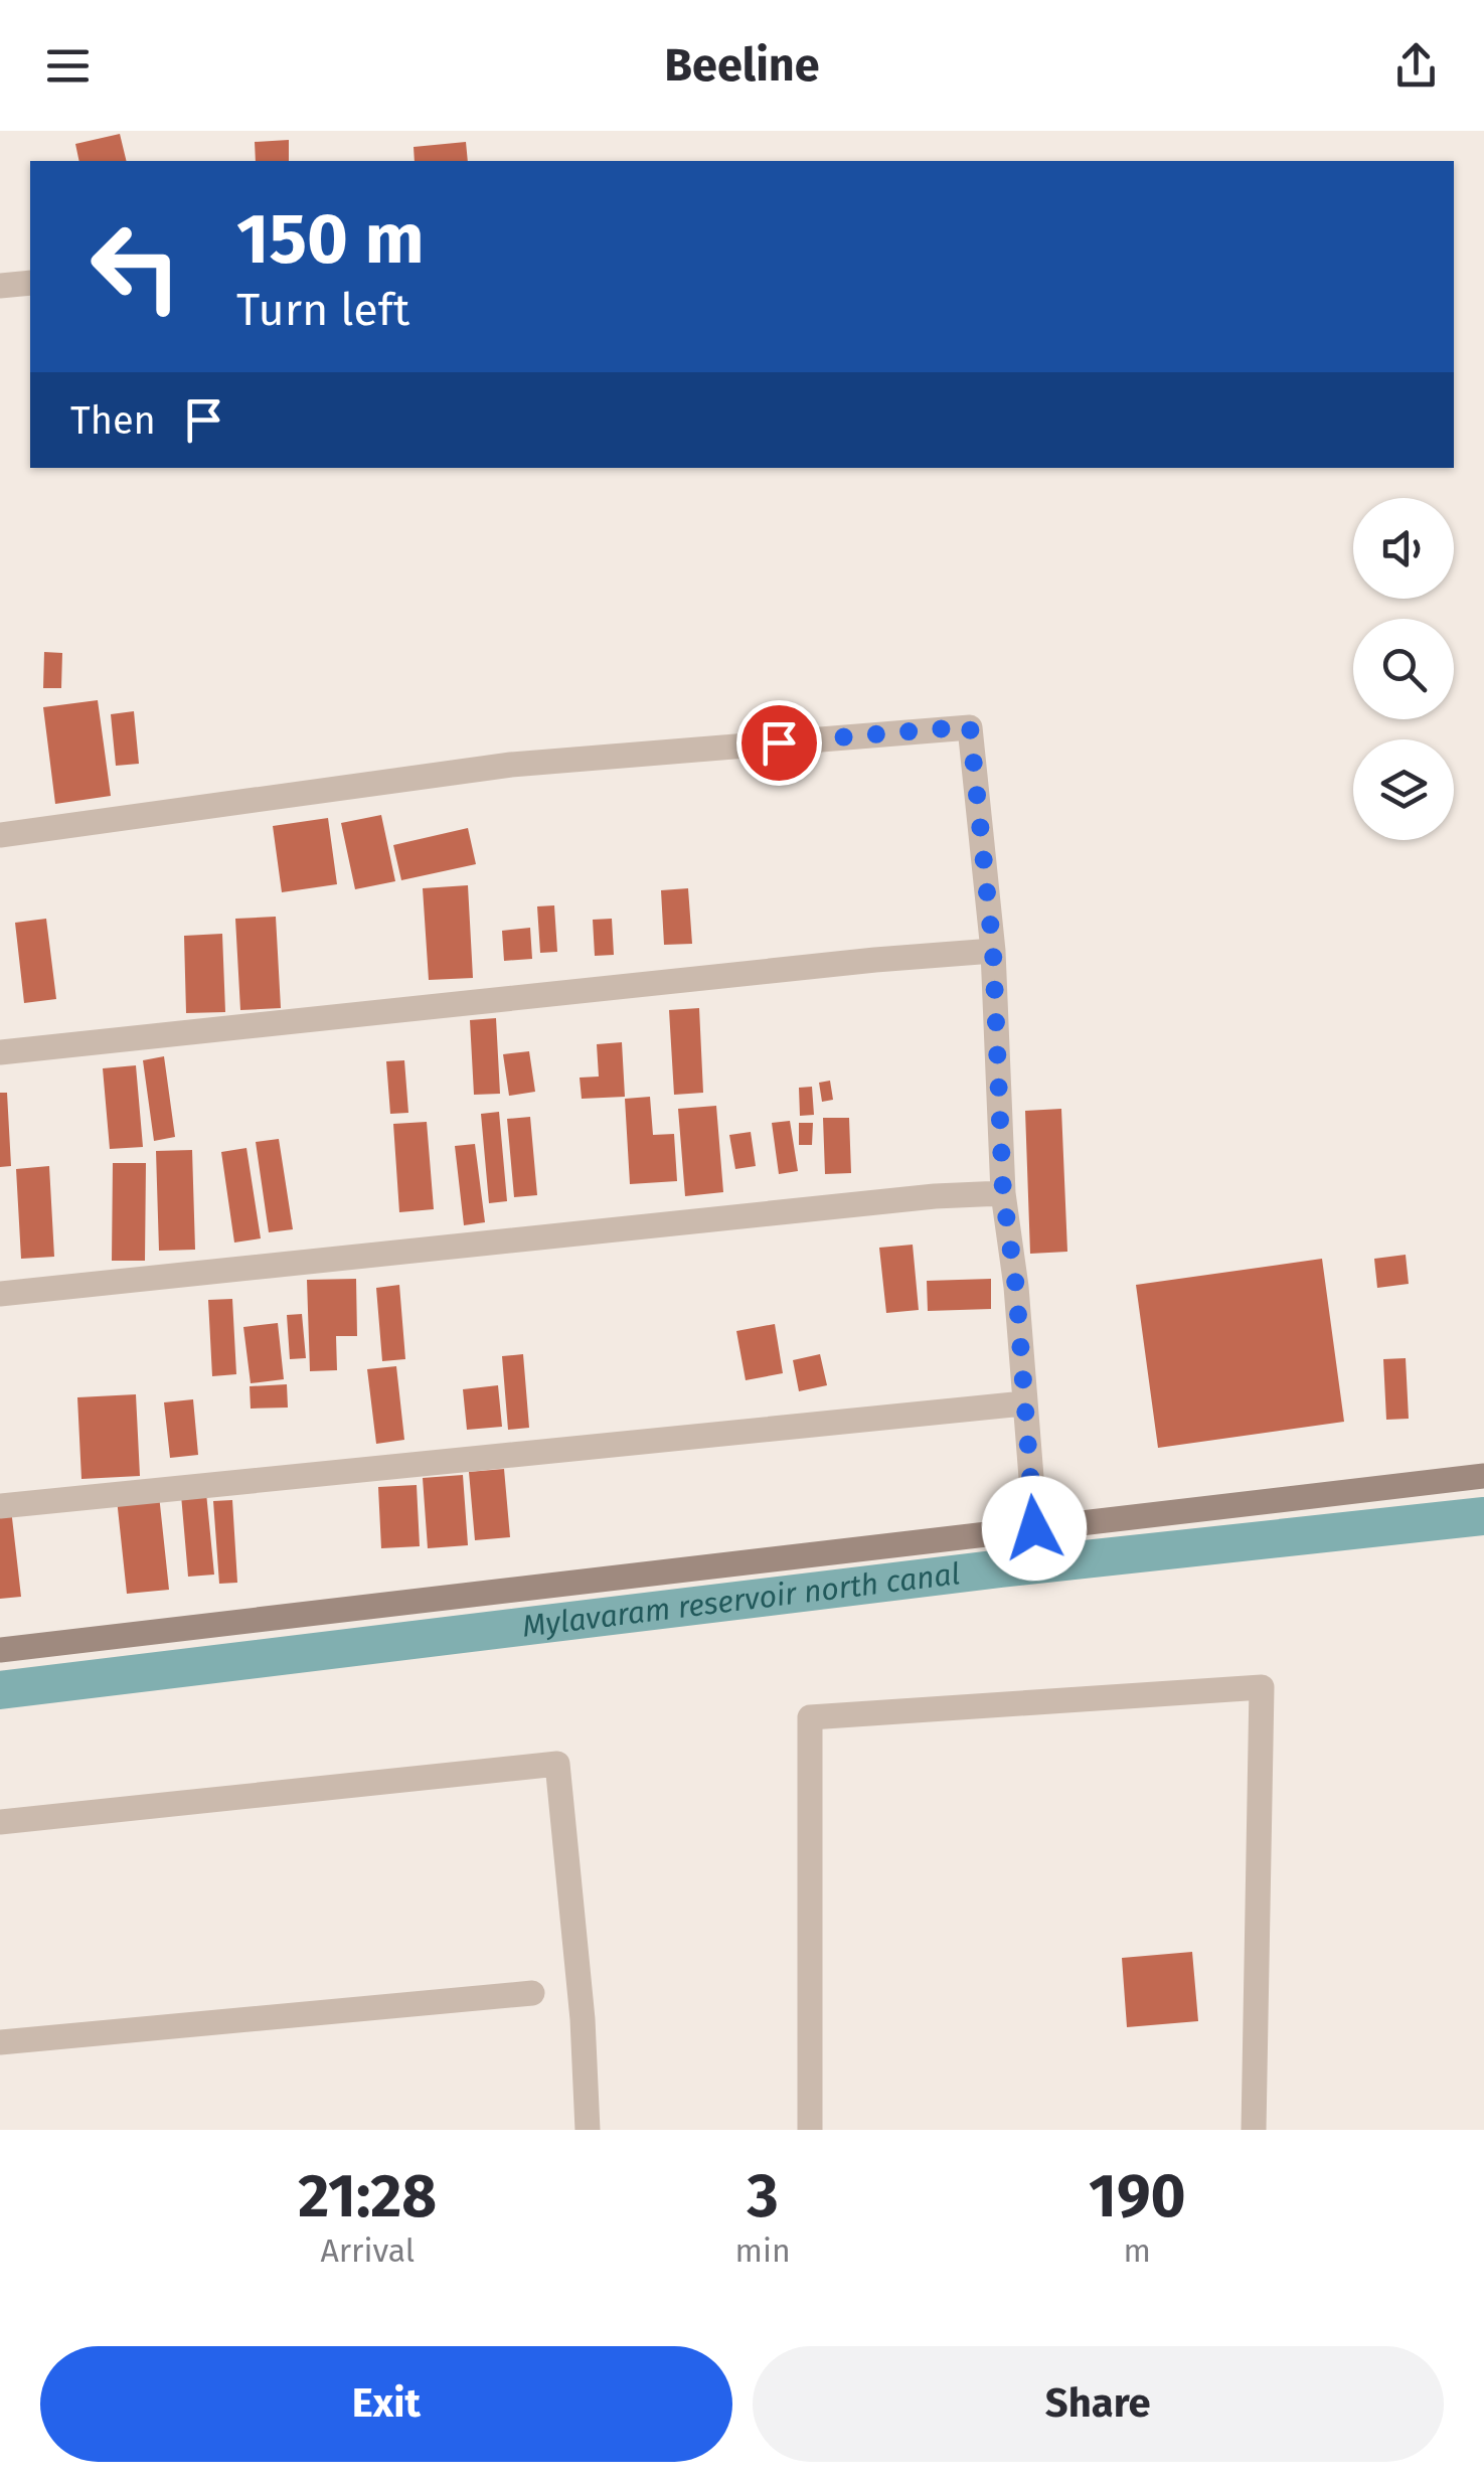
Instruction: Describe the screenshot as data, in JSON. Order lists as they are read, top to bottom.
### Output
{
  "water": ["Mylavaram reservoir north canal"],
  "page": {
    "header": "Beeline",
    "turn": ["150 m", "Turn left"],
    "then": "Then",
    "eta": [
      "21:28",
      "Arrival",
      "3",
      "min",
      "190",
      "m"
    ],
    "buttons": ["Exit", "Share"]
  }
}
